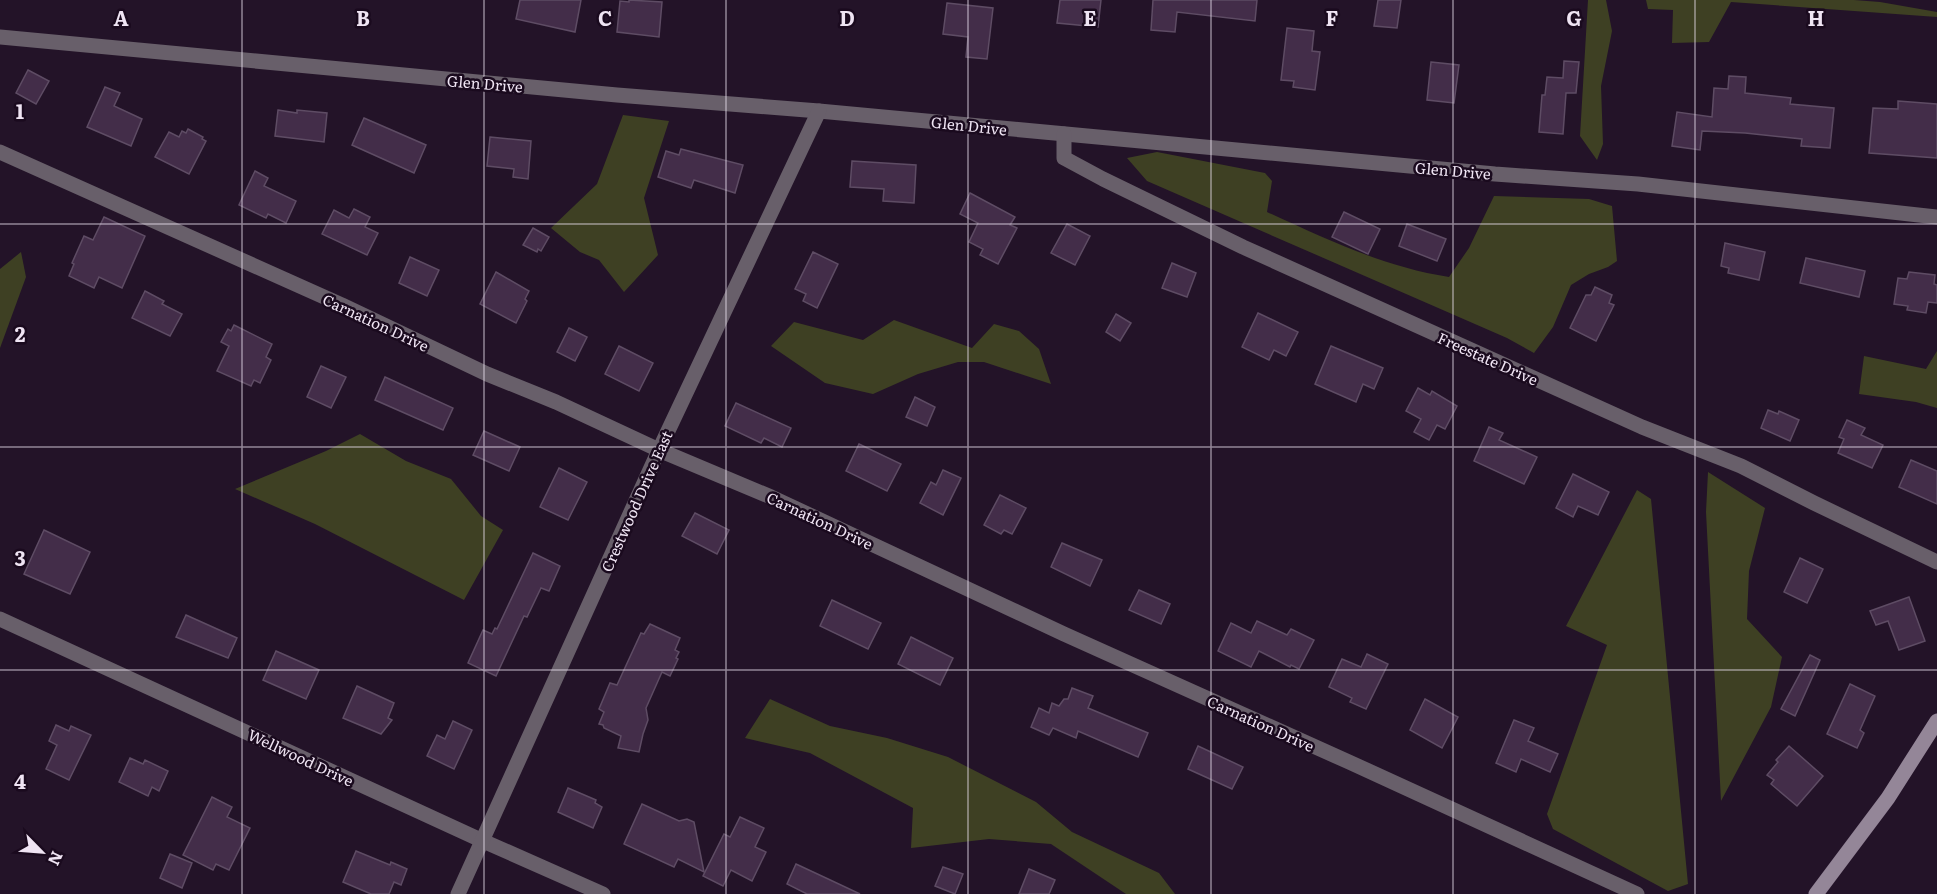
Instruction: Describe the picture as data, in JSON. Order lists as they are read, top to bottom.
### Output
{
  "streets": {
    "street": [
      "Glen Drive",
      "Carnation Drive",
      "Freestate Drive",
      "Crestwood Drive East",
      "Wellwood Drive"
    ]
  },
  "crossings": [
    ["Glen Drive", "Freestate Drive"],
    ["Glen Drive", "Crestwood Drive East"],
    ["Carnation Drive", "Crestwood Drive East"],
    ["Crestwood Drive East", "Wellwood Drive"]
  ],
  "north": "bottom right",
  "grid": {
    "columns": [
      "A",
      "B",
      "C",
      "D",
      "E",
      "F",
      "G",
      "H"
    ],
    "rows": [
      "1",
      "2",
      "3",
      "4"
    ]
  }
}
